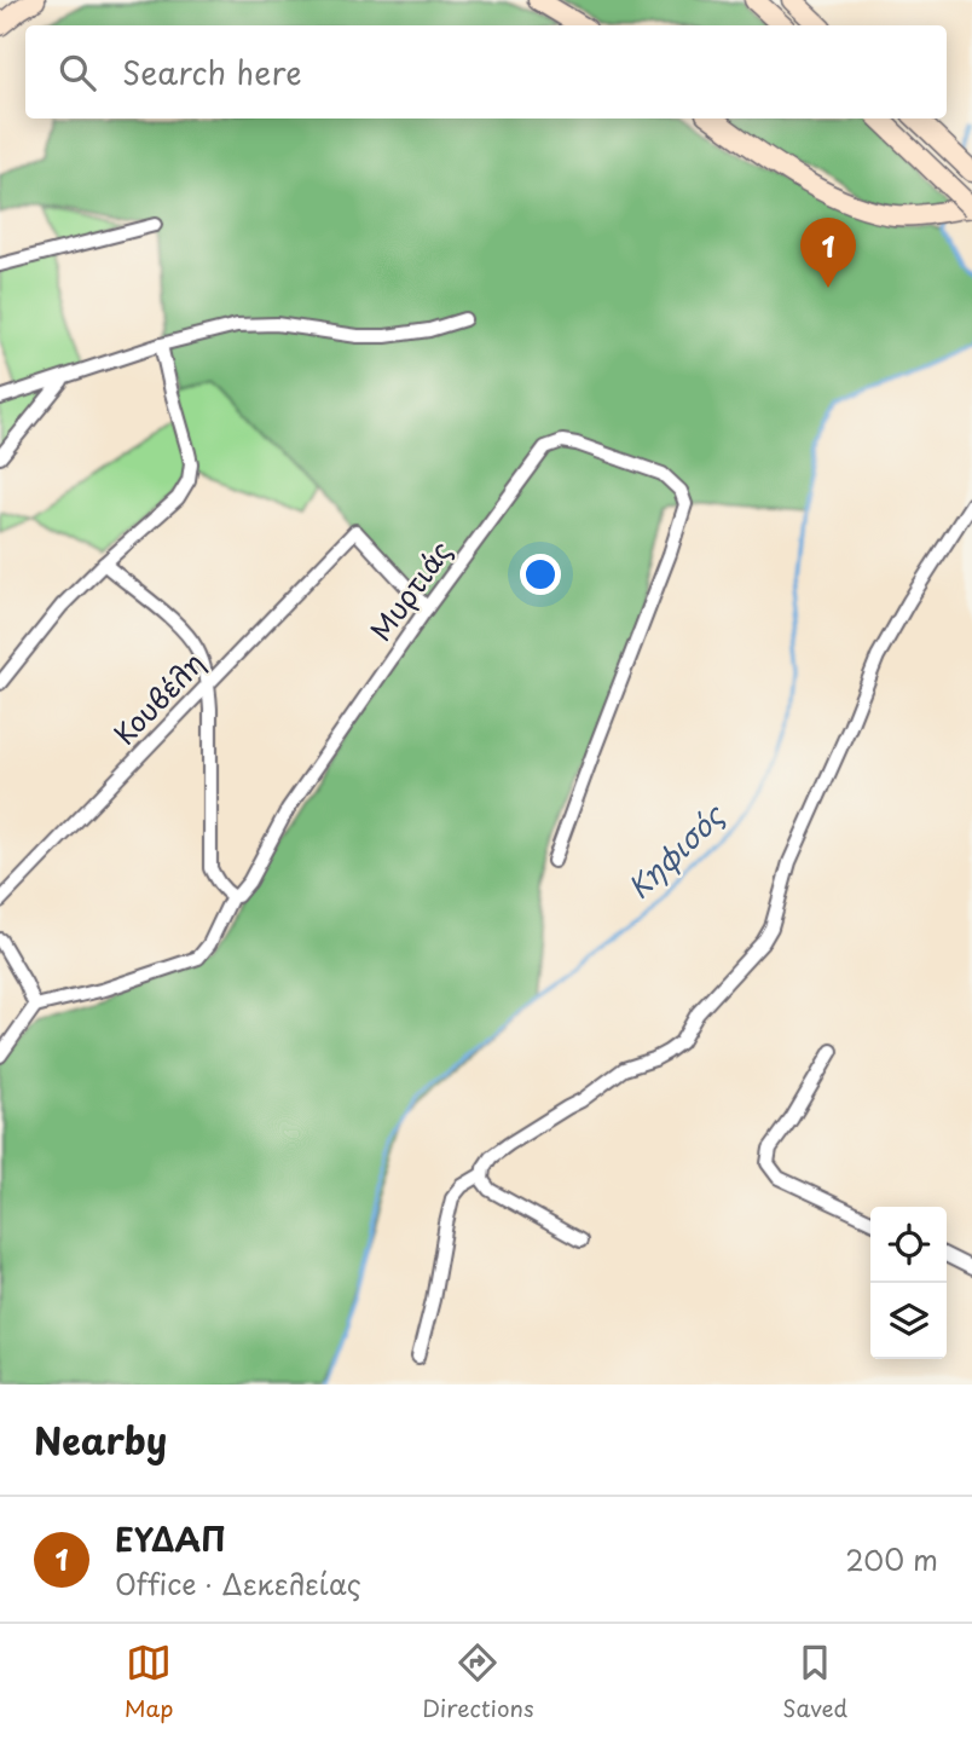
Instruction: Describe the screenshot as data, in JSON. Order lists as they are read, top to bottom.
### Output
{
  "streets": {
    "street": ["Μυρτιάς", "Κουβέλη"]
  },
  "crossings": [
    ["Μυρτιάς", "Κουβέλη"]
  ],
  "water": ["Κηφισός"],
  "page": {
    "search": "Search here",
    "pins": "1",
    "heading": "Nearby",
    "list": [
      {
        "mark": "1",
        "name": "ΕΥΔΑΠ",
        "note": "Office · Δεκελείας",
        "value": "200 m"
      }
    ],
    "nav": ["Map", "Directions", "Saved"]
  }
}
